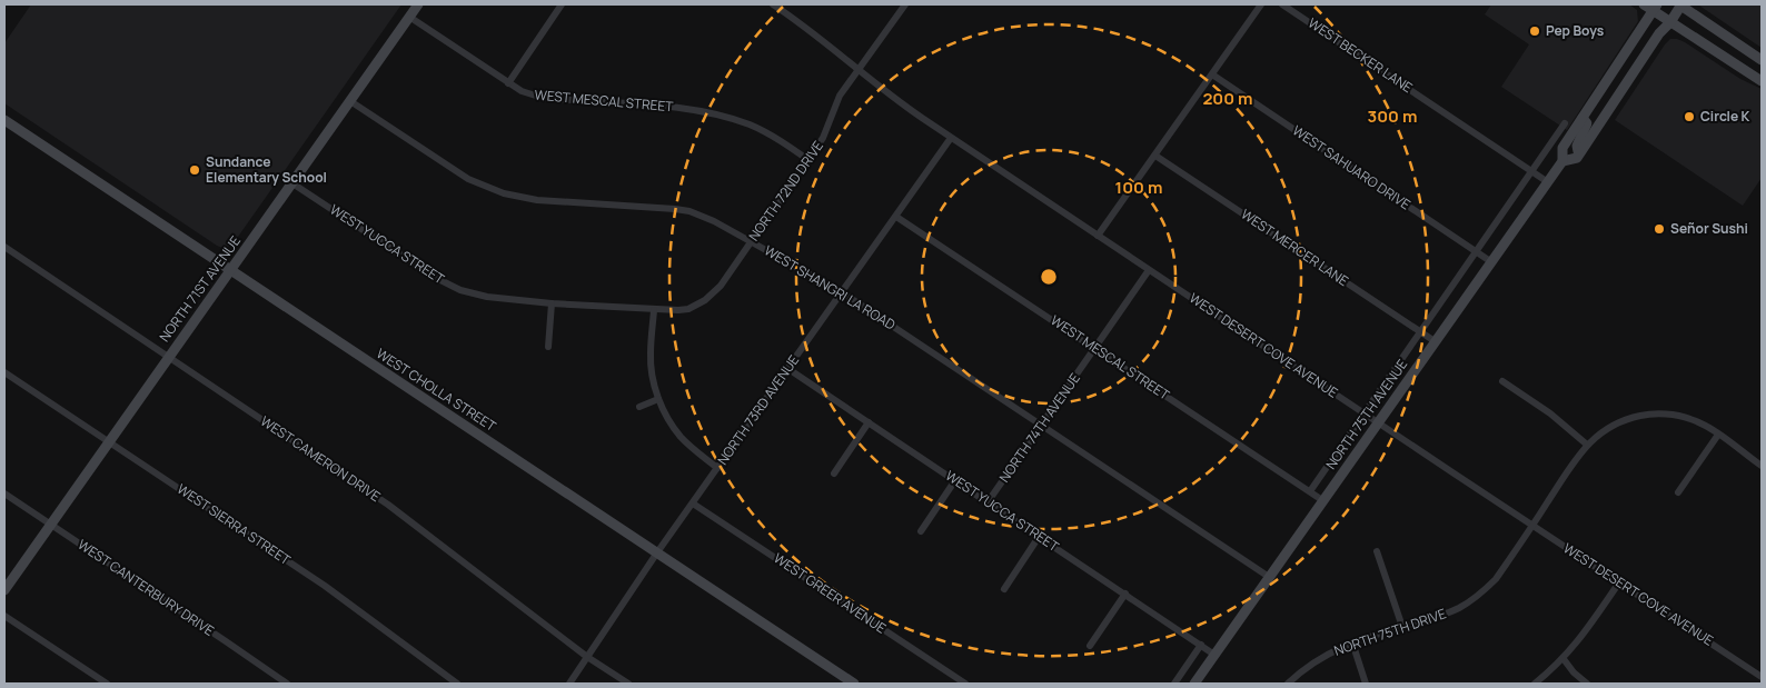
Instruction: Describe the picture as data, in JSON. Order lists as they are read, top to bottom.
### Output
{
  "streets": {
    "street": [
      "WEST BECKER LANE",
      "WEST MESCAL STREET",
      "WEST SAHUARO DRIVE",
      "NORTH 72ND DRIVE",
      "WEST YUCCA STREET",
      "WEST MERCER LANE",
      "WEST SHANGRI LA ROAD",
      "NORTH 71ST AVENUE",
      "WEST DESERT COVE AVENUE",
      "WEST CHOLLA STREET",
      "NORTH 73RD AVENUE",
      "NORTH 75TH AVENUE",
      "NORTH 74TH AVENUE",
      "WEST CAMERON DRIVE",
      "WEST SIERRA STREET",
      "WEST CANTERBURY DRIVE",
      "WEST GREER AVENUE",
      "NORTH 75TH DRIVE"
    ]
  },
  "crossings": [
    ["WEST BECKER LANE", "NORTH 75TH AVENUE"],
    ["WEST MESCAL STREET", "NORTH 72ND DRIVE"],
    ["WEST MESCAL STREET", "NORTH 71ST AVENUE"],
    ["WEST MESCAL STREET", "NORTH 73RD AVENUE"],
    ["WEST MESCAL STREET", "NORTH 75TH AVENUE"],
    ["WEST MESCAL STREET", "NORTH 74TH AVENUE"],
    ["WEST SAHUARO DRIVE", "NORTH 75TH AVENUE"],
    ["NORTH 72ND DRIVE", "WEST YUCCA STREET"],
    ["NORTH 72ND DRIVE", "WEST SHANGRI LA ROAD"],
    ["NORTH 72ND DRIVE", "WEST DESERT COVE AVENUE"],
    ["WEST YUCCA STREET", "NORTH 71ST AVENUE"],
    ["WEST YUCCA STREET", "NORTH 73RD AVENUE"],
    ["WEST YUCCA STREET", "NORTH 75TH AVENUE"],
    ["WEST YUCCA STREET", "NORTH 74TH AVENUE"],
    ["WEST MERCER LANE", "NORTH 75TH AVENUE"],
    ["WEST SHANGRI LA ROAD", "NORTH 71ST AVENUE"],
    ["WEST SHANGRI LA ROAD", "NORTH 73RD AVENUE"],
    ["WEST SHANGRI LA ROAD", "NORTH 75TH AVENUE"],
    ["WEST SHANGRI LA ROAD", "NORTH 74TH AVENUE"],
    ["NORTH 71ST AVENUE", "WEST CHOLLA STREET"],
    ["NORTH 71ST AVENUE", "WEST CAMERON DRIVE"],
    ["NORTH 71ST AVENUE", "WEST SIERRA STREET"],
    ["NORTH 71ST AVENUE", "WEST CANTERBURY DRIVE"],
    ["WEST DESERT COVE AVENUE", "NORTH 73RD AVENUE"],
    ["WEST DESERT COVE AVENUE", "NORTH 75TH AVENUE"],
    ["WEST DESERT COVE AVENUE", "NORTH 74TH AVENUE"],
    ["WEST DESERT COVE AVENUE", "NORTH 75TH DRIVE"],
    ["WEST CHOLLA STREET", "NORTH 73RD AVENUE"],
    ["NORTH 73RD AVENUE", "WEST CAMERON DRIVE"],
    ["NORTH 73RD AVENUE", "WEST GREER AVENUE"]
  ],
  "places": [
    "Pep Boys",
    "Circle K",
    "Sundance Elementary School",
    "Señor Sushi"
  ],
  "rings": ["200 m", "300 m", "100 m"]
}
